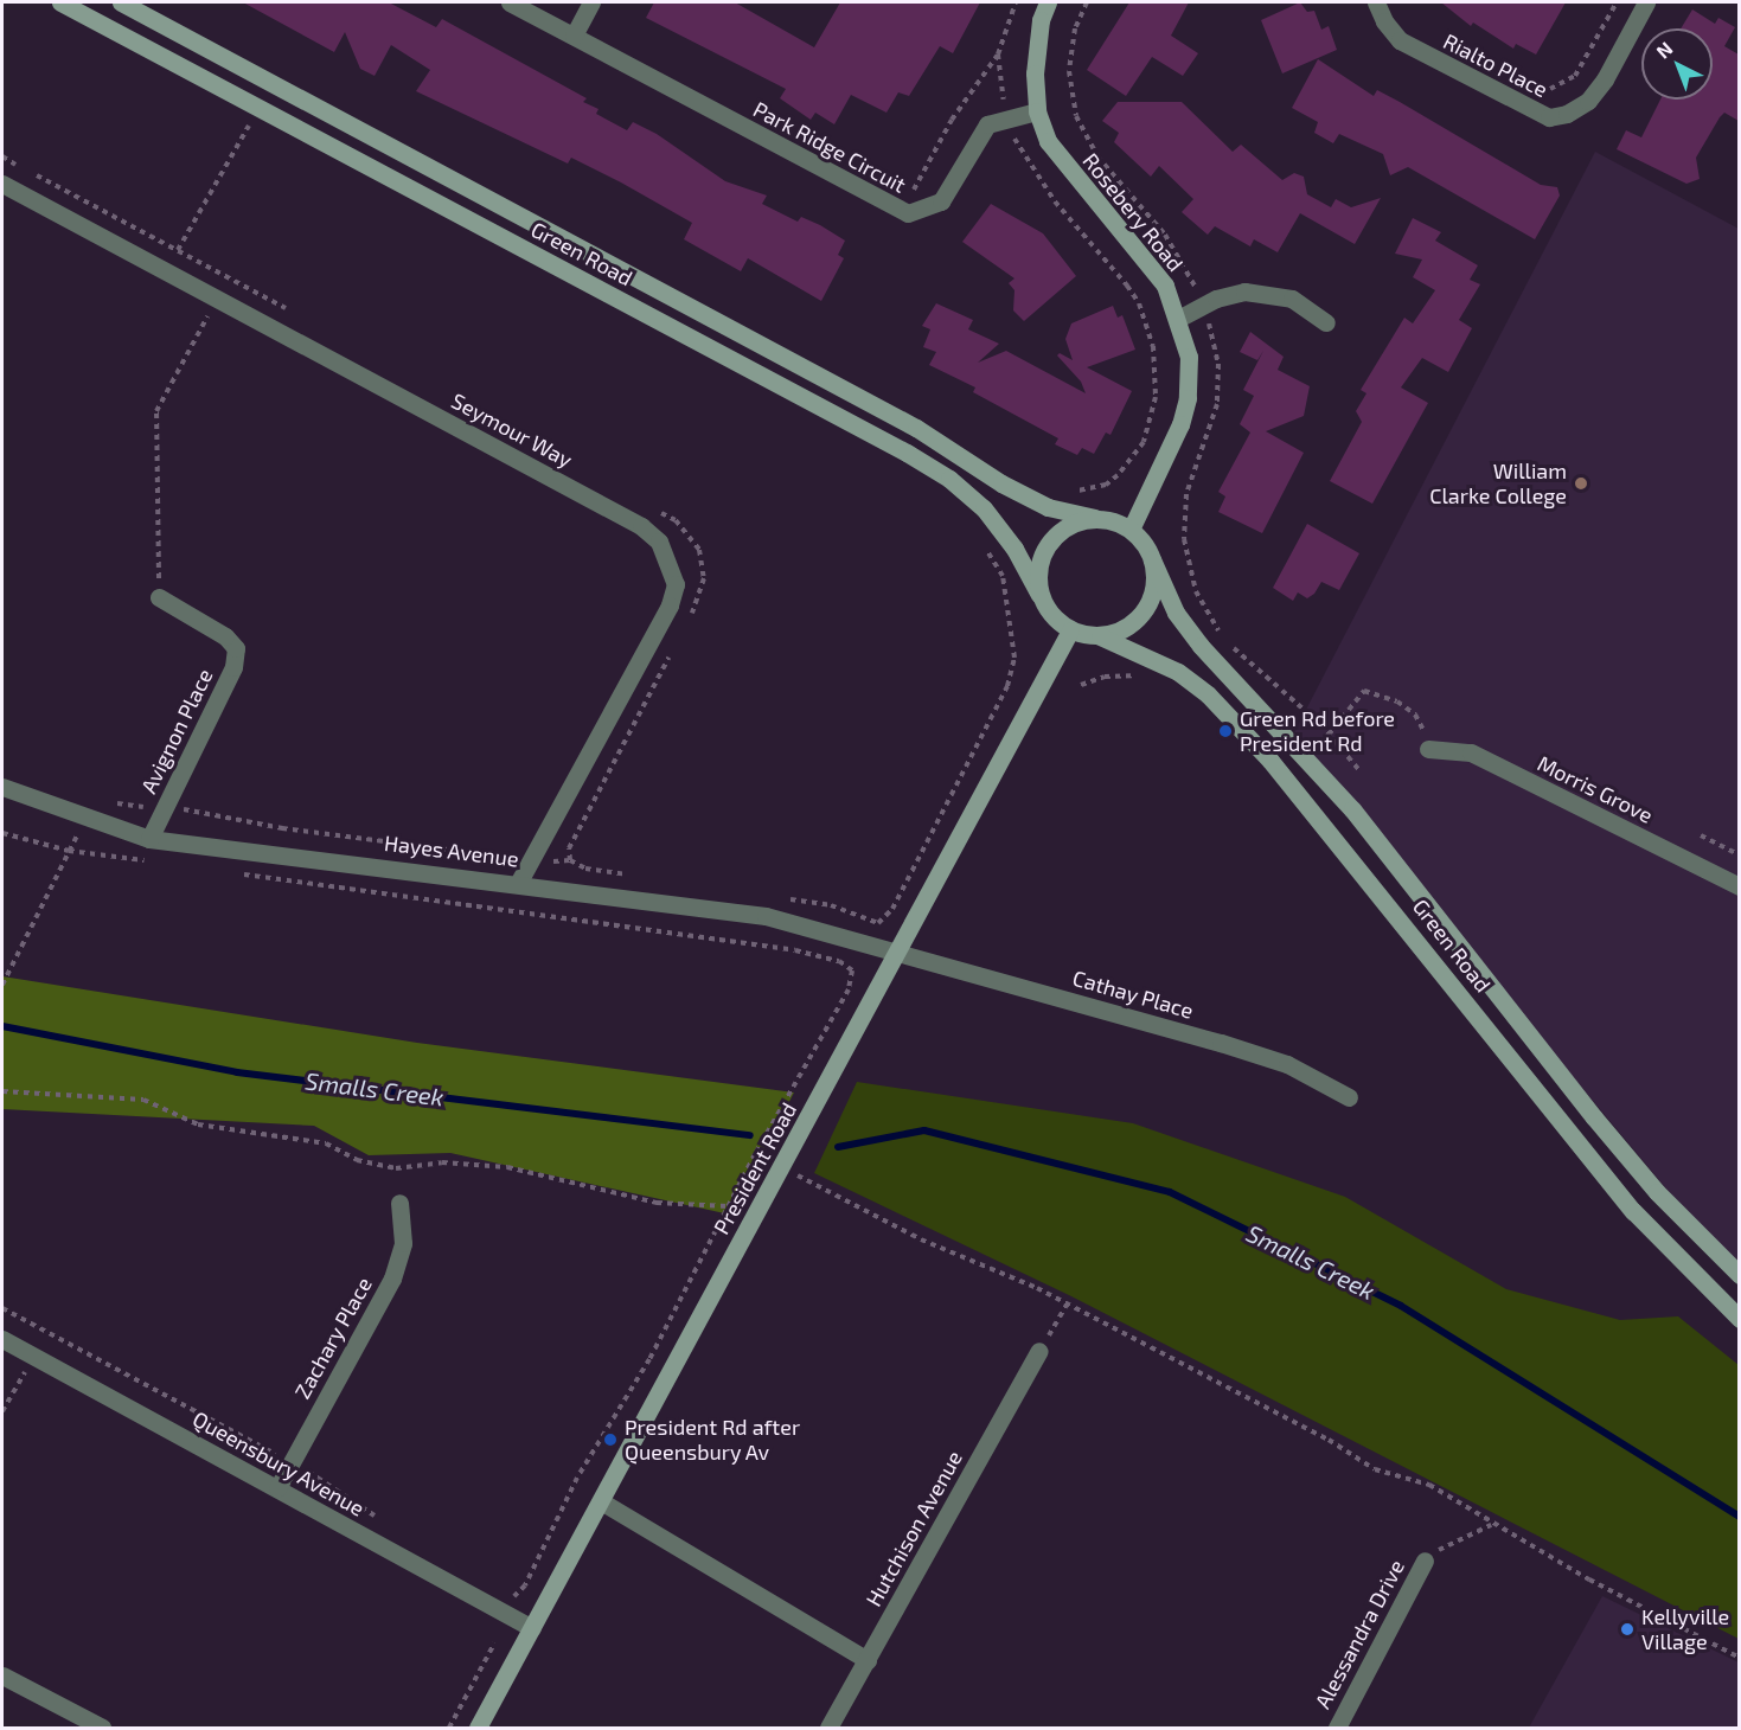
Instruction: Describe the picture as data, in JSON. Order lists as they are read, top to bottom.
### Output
{
  "streets": {
    "main road": ["Rosebery Road", "Green Road", "President Road"],
    "street": [
      "Rialto Place",
      "Park Ridge Circuit",
      "Seymour Way",
      "Avignon Place",
      "Morris Grove",
      "Hayes Avenue",
      "Cathay Place",
      "Zachary Place",
      "Queensbury Avenue",
      "Hutchison Avenue",
      "Alessandra Drive"
    ]
  },
  "crossings": [
    ["Park Ridge Circuit", "Rosebery Road"],
    ["Rosebery Road", "Green Road"],
    ["Rosebery Road", "President Road"],
    ["Green Road", "President Road"],
    ["Seymour Way", "Hayes Avenue"],
    ["Avignon Place", "Hayes Avenue"],
    ["Hayes Avenue", "Cathay Place"],
    ["Hayes Avenue", "President Road"],
    ["Cathay Place", "President Road"],
    ["President Road", "Queensbury Avenue"],
    ["Zachary Place", "Queensbury Avenue"]
  ],
  "water": ["Smalls Creek"],
  "places": [
    "William Clarke College",
    "Green Rd before President Rd",
    "President Rd after Queensbury Av",
    "Kellyville Village"
  ],
  "north": "top left"
}
